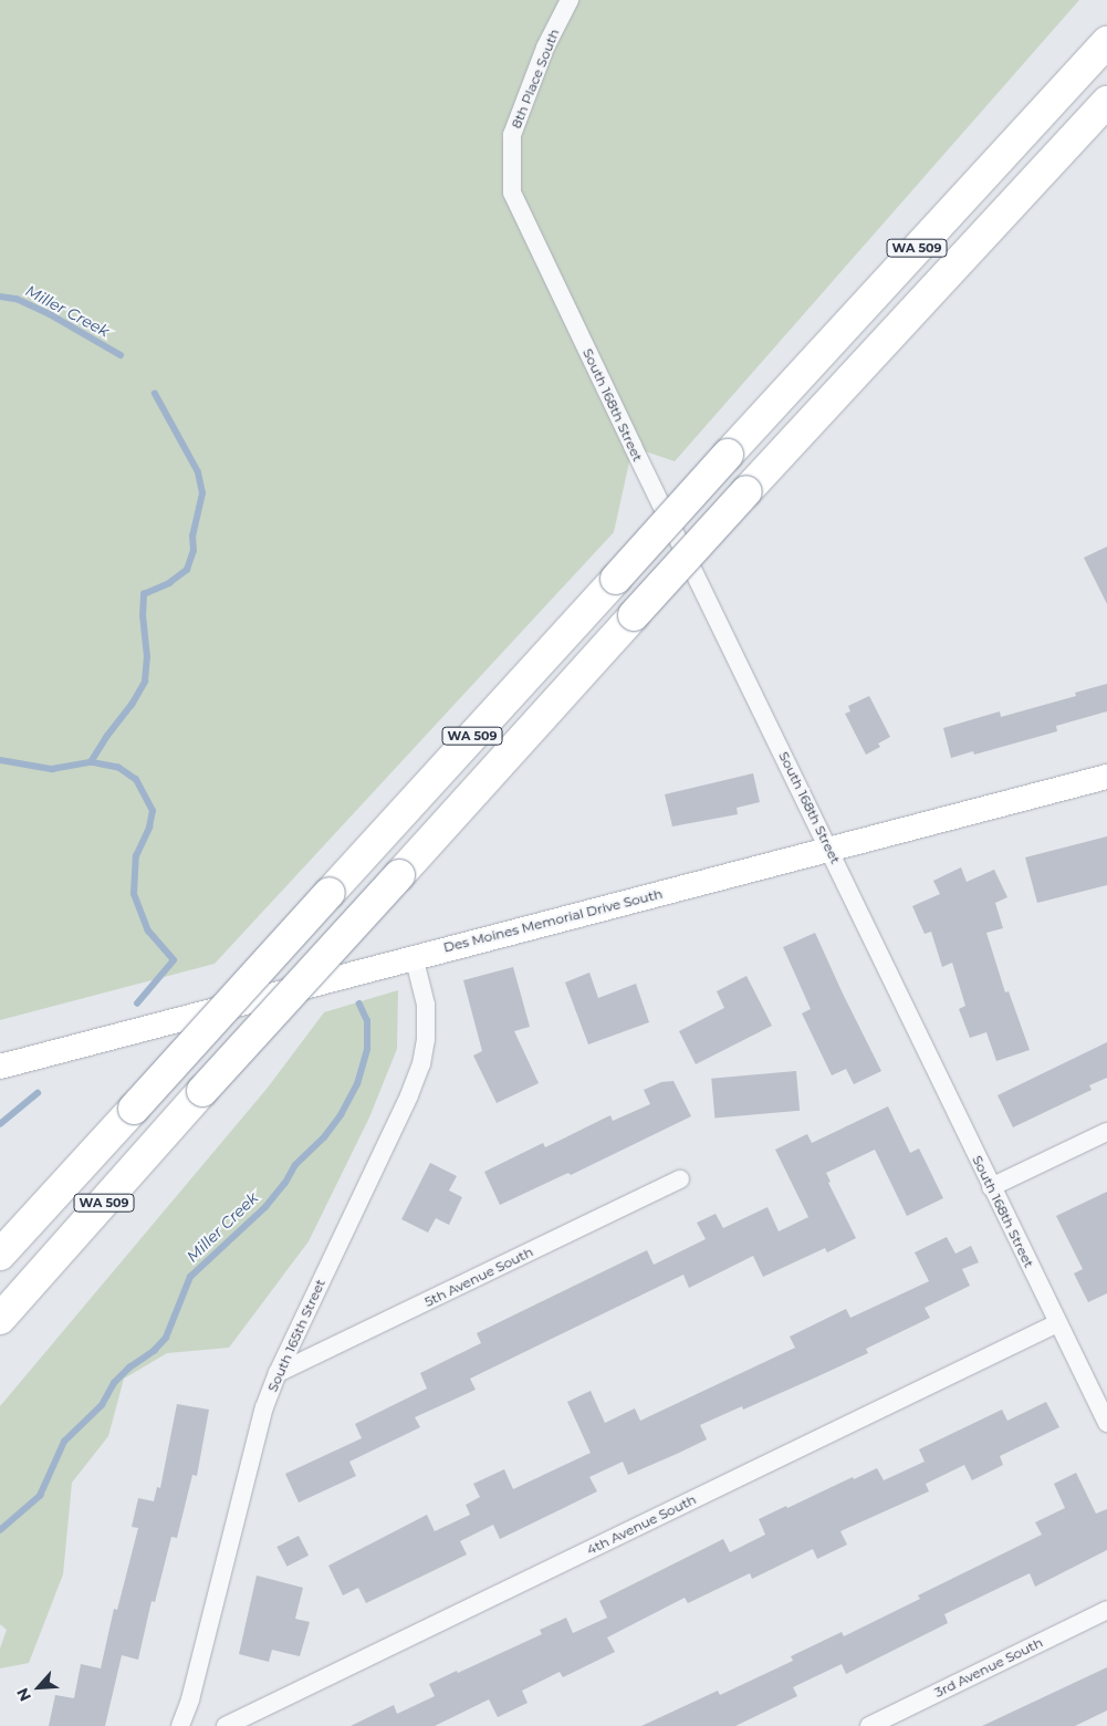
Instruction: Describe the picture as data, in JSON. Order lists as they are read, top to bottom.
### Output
{
  "streets": {
    "highway": ["WA 509"],
    "main road": ["Des Moines Memorial Drive South"],
    "street": [
      "8th Place South",
      "South 168th Street",
      "5th Avenue South",
      "South 165th Street",
      "4th Avenue South",
      "3rd Avenue South"
    ]
  },
  "crossings": [
    ["8th Place South", "South 168th Street"],
    ["South 168th Street", "Des Moines Memorial Drive South"],
    ["South 168th Street", "4th Avenue South"],
    ["Des Moines Memorial Drive South", "South 165th Street"],
    ["5th Avenue South", "South 165th Street"]
  ],
  "water": ["Miller Creek"],
  "north": "bottom left"
}
